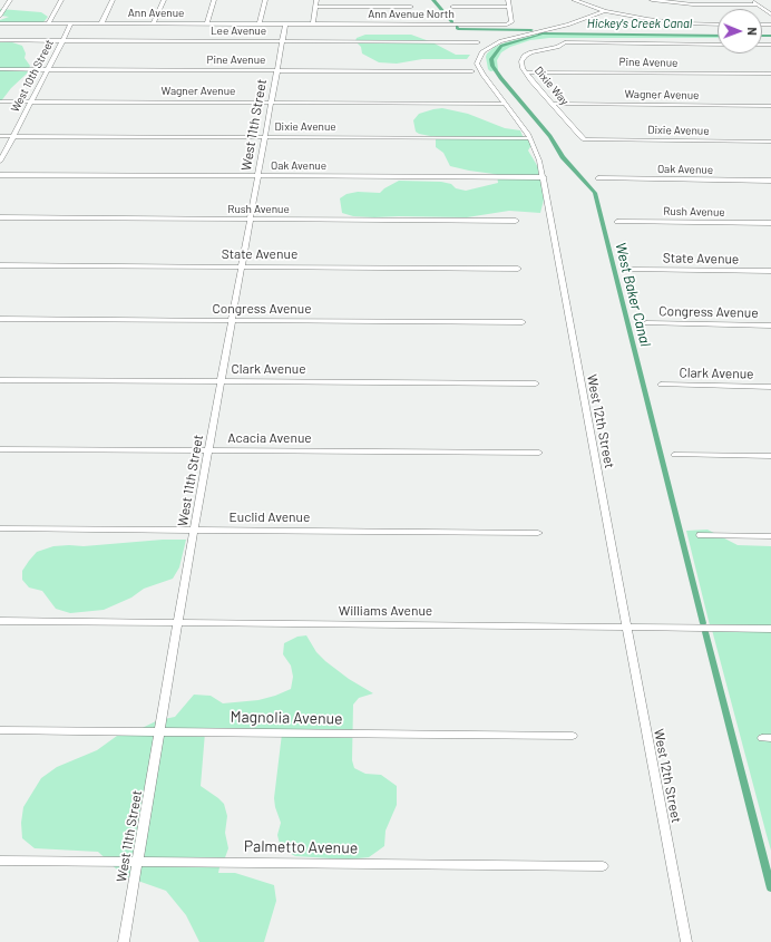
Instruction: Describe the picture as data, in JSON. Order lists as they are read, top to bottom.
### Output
{
  "streets": {
    "street": [
      "Ann Avenue",
      "Ann Avenue North",
      "Lee Avenue",
      "Pine Avenue",
      "West 10th Street",
      "Dixie Way",
      "Wagner Avenue",
      "West 11th Street",
      "Dixie Avenue",
      "Oak Avenue",
      "Rush Avenue",
      "State Avenue",
      "Congress Avenue",
      "Clark Avenue",
      "West 12th Street",
      "Acacia Avenue",
      "Euclid Avenue",
      "Williams Avenue",
      "Magnolia Avenue",
      "Palmetto Avenue"
    ]
  },
  "crossings": [
    ["Ann Avenue", "Ann Avenue North"],
    ["Ann Avenue", "West 10th Street"],
    ["Ann Avenue", "West 11th Street"],
    ["Lee Avenue", "West 10th Street"],
    ["Lee Avenue", "West 11th Street"],
    ["Pine Avenue", "West 10th Street"],
    ["Pine Avenue", "Dixie Way"],
    ["Pine Avenue", "West 11th Street"],
    ["West 10th Street", "Wagner Avenue"],
    ["West 10th Street", "Dixie Avenue"],
    ["Dixie Way", "Wagner Avenue"],
    ["Dixie Way", "Dixie Avenue"],
    ["Wagner Avenue", "West 11th Street"],
    ["Wagner Avenue", "West 12th Street"],
    ["West 11th Street", "Dixie Avenue"],
    ["West 11th Street", "Oak Avenue"],
    ["West 11th Street", "Rush Avenue"],
    ["West 11th Street", "State Avenue"],
    ["West 11th Street", "Congress Avenue"],
    ["West 11th Street", "Clark Avenue"],
    ["West 11th Street", "Acacia Avenue"],
    ["West 11th Street", "Euclid Avenue"],
    ["West 11th Street", "Williams Avenue"],
    ["West 11th Street", "Magnolia Avenue"],
    ["West 11th Street", "Palmetto Avenue"],
    ["Dixie Avenue", "West 12th Street"],
    ["Oak Avenue", "West 12th Street"],
    ["West 12th Street", "Williams Avenue"]
  ],
  "water": ["Hickey's Creek Canal", "West Baker Canal"],
  "north": "right"
}
